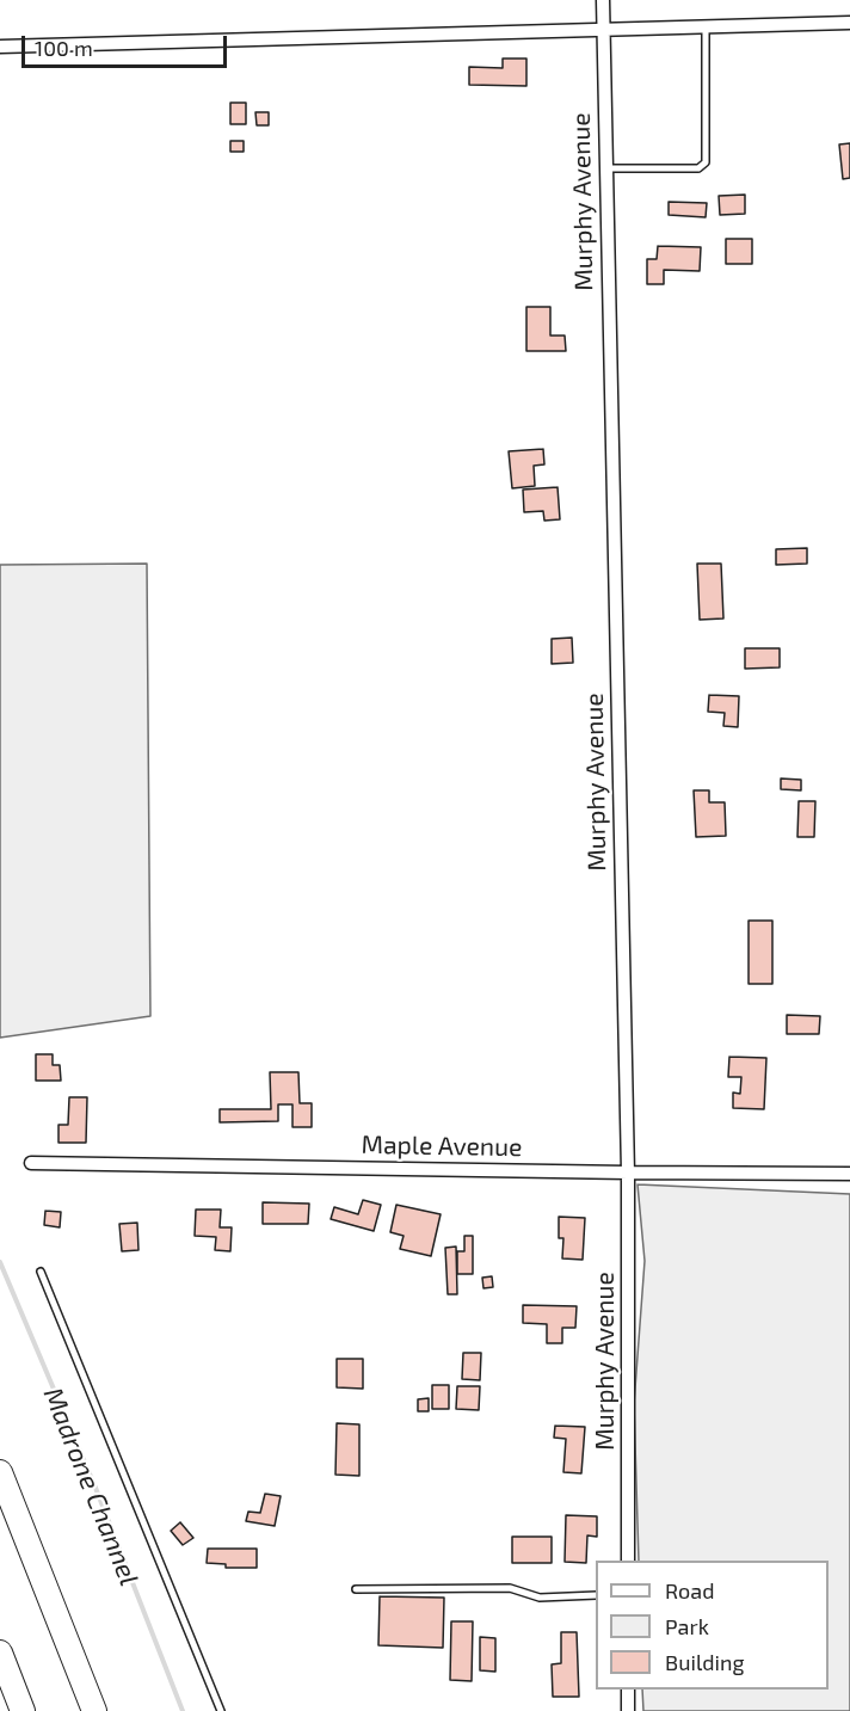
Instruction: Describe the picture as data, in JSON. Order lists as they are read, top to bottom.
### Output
{
  "streets": {
    "street": ["Murphy Avenue", "Maple Avenue"]
  },
  "crossings": [
    ["Murphy Avenue", "Maple Avenue"]
  ],
  "water": ["Madrone Channel"],
  "legend": ["Road", "Park", "Building"],
  "scale_bar": "100 m"
}
